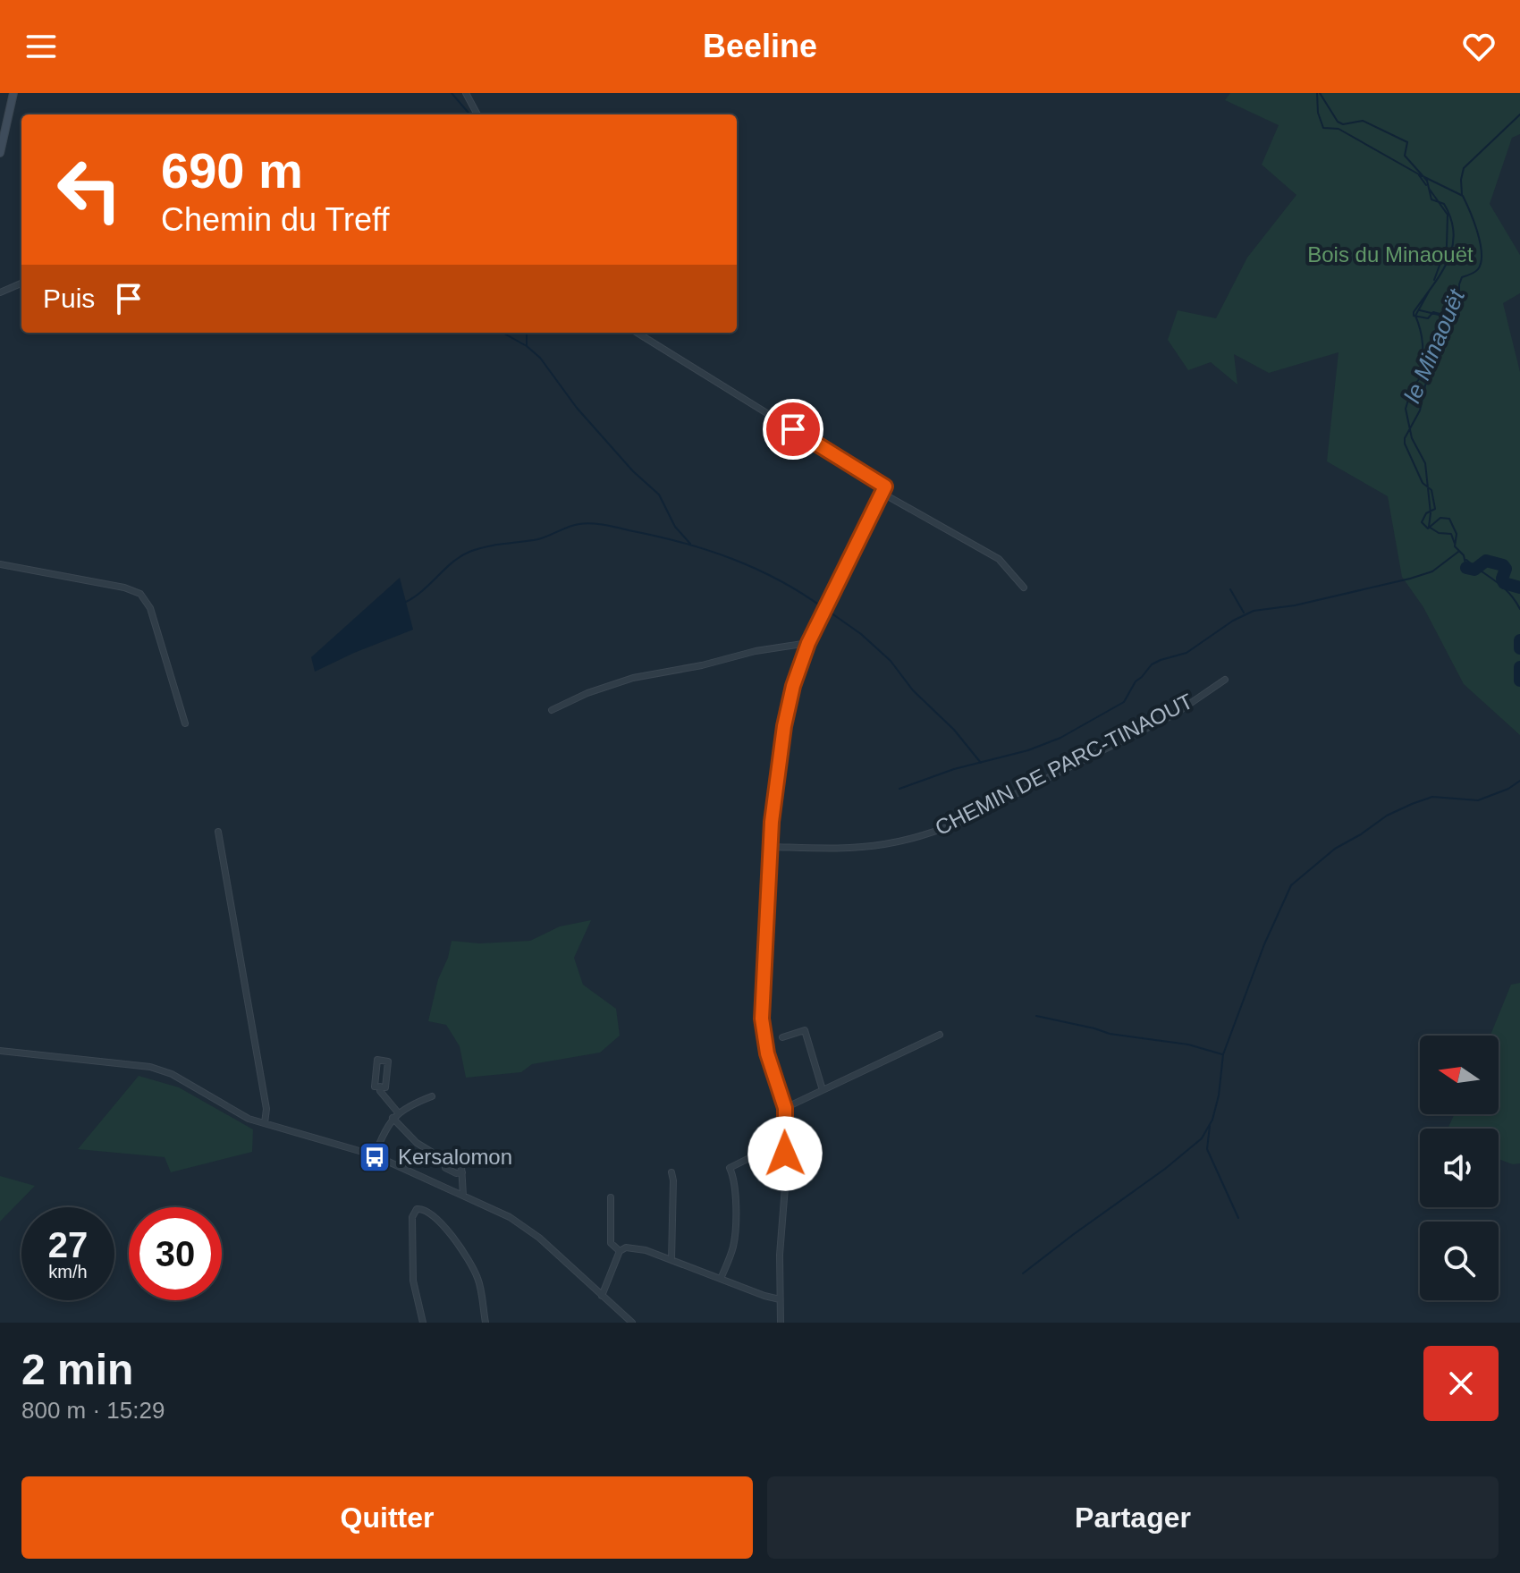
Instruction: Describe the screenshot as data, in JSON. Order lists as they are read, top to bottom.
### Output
{
  "streets": {
    "street": ["CHEMIN DE PARC-TINAOUT"]
  },
  "water": ["le Minaouët"],
  "parks": ["Bois du Minaouët"],
  "places": {
    "bus stop": ["Kersalomon"]
  },
  "north": "left",
  "page": {
    "header": "Beeline",
    "turn": ["690 m", "Chemin du Treff"],
    "then": "Puis",
    "speed": "27 km/h",
    "limit": "30",
    "heading": ["2 min", "800 m · 15:29"],
    "buttons": ["Quitter", "Partager"]
  }
}
